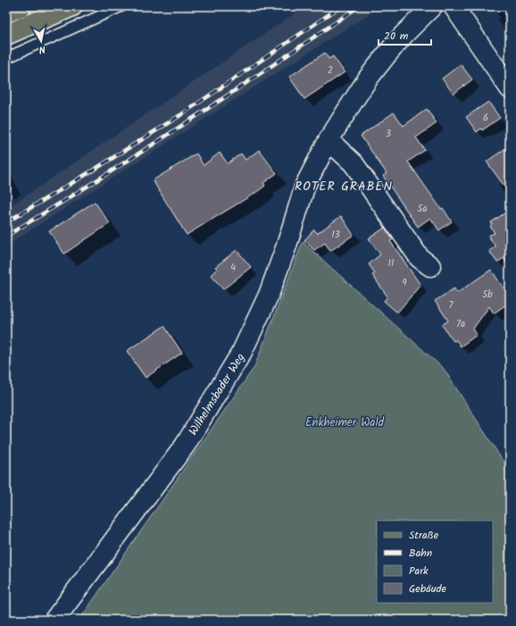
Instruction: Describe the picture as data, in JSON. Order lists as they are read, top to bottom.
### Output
{
  "streets": {
    "street": ["Wilhelmsbader Weg"]
  },
  "districts": ["ROTER GRABEN"],
  "parks": ["Enkheimer Wald"],
  "house_numbers": [
    "2",
    "6",
    "3",
    "5a",
    "13",
    "11",
    "4",
    "9",
    "5b",
    "7",
    "7a"
  ],
  "legend": [
    "Straße",
    "Bahn",
    "Park",
    "Gebäude"
  ],
  "scale_bar": "20 m",
  "north": "bottom"
}
